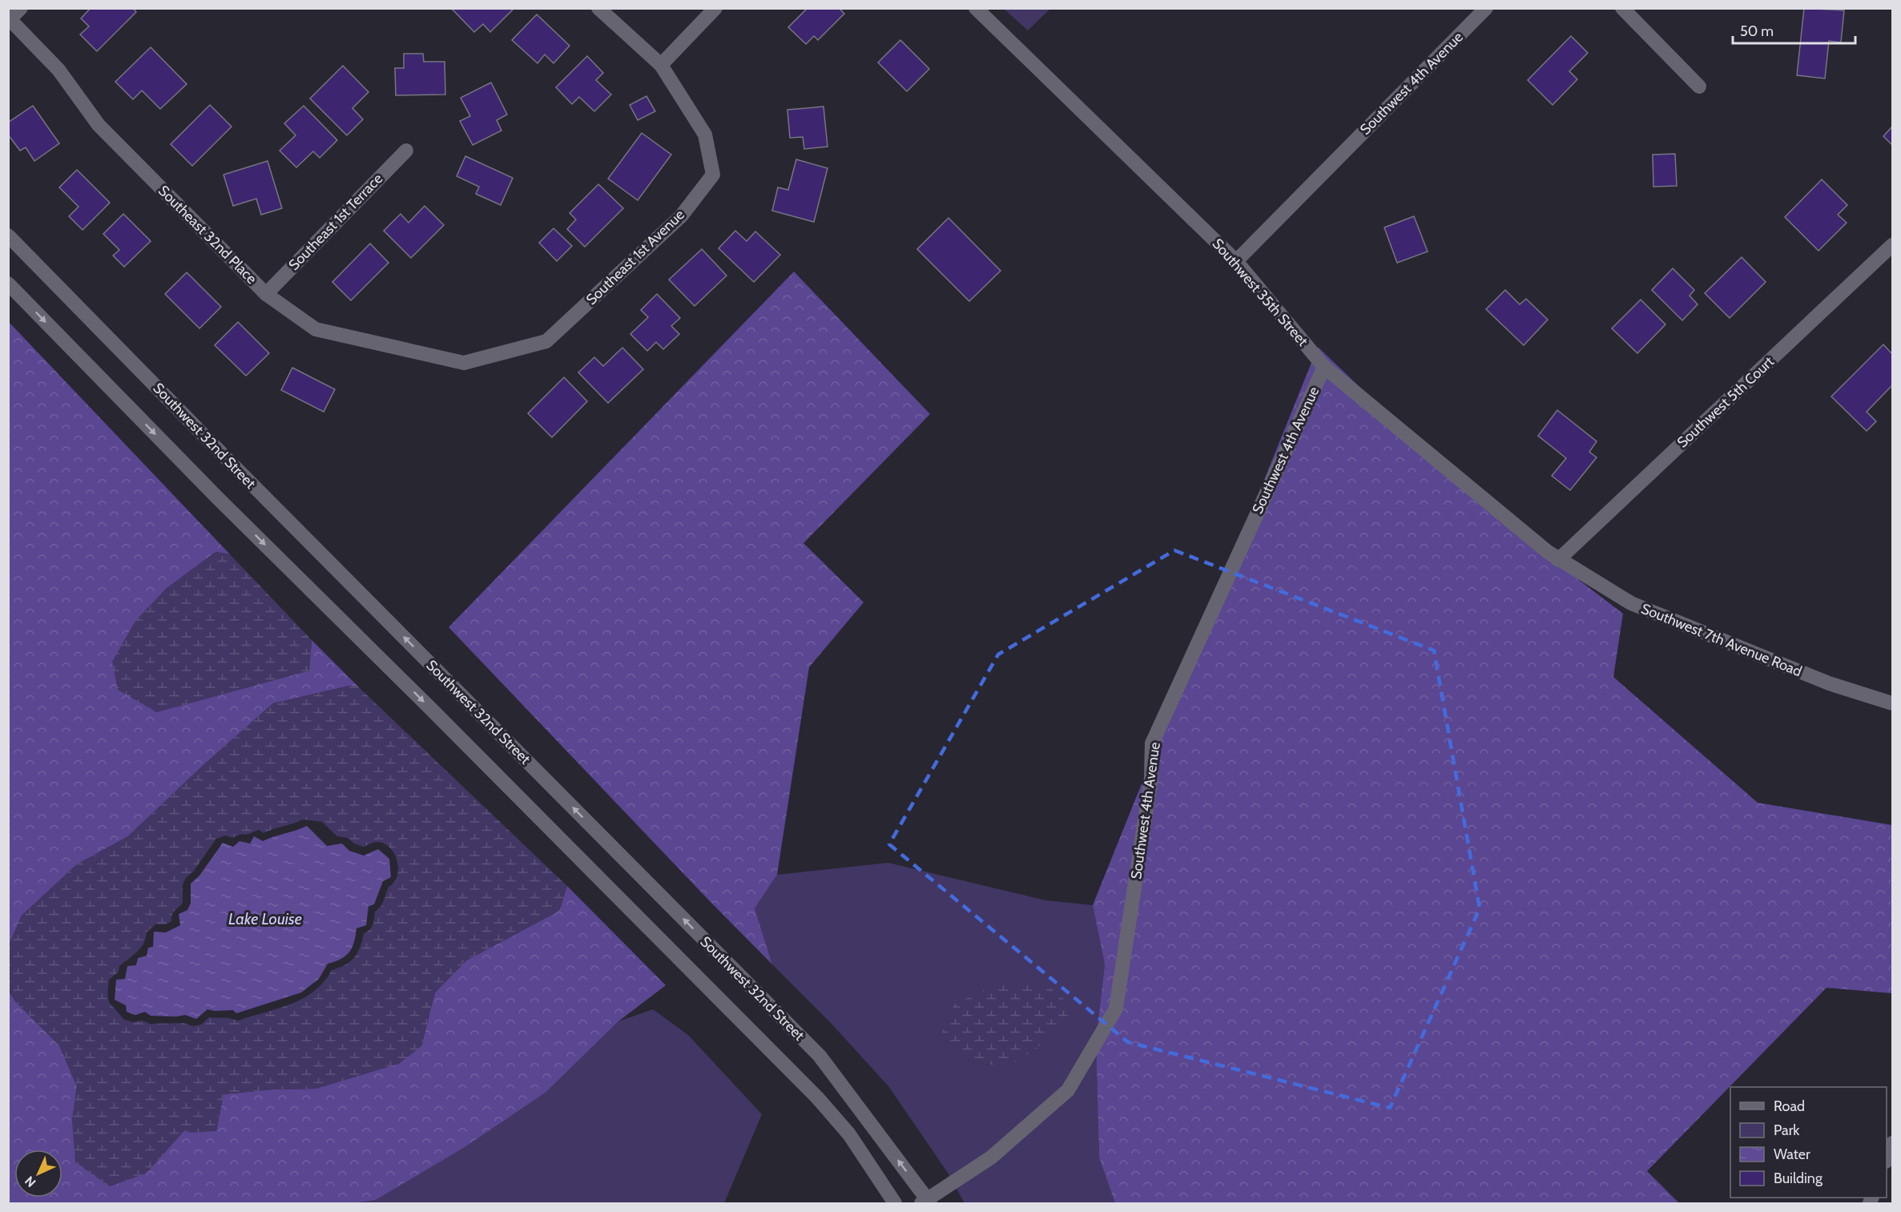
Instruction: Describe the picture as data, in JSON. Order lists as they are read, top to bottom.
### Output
{
  "streets": {
    "street": [
      "Southwest 4th Avenue",
      "Southeast 1st Terrace",
      "Southeast 32nd Place",
      "Southeast 1st Avenue",
      "Southwest 35th Street",
      "Southwest 5th Court",
      "Southwest 32nd Street",
      "Southwest 7th Avenue Road"
    ]
  },
  "crossings": [
    ["Southwest 4th Avenue", "Southwest 35th Street"],
    ["Southwest 4th Avenue", "Southwest 32nd Street"],
    ["Southeast 1st Terrace", "Southeast 32nd Place"],
    ["Southeast 32nd Place", "Southeast 1st Avenue"],
    ["Southwest 35th Street", "Southwest 5th Court"],
    ["Southwest 35th Street", "Southwest 7th Avenue Road"],
    ["Southwest 5th Court", "Southwest 7th Avenue Road"]
  ],
  "water": ["Lake Louise"],
  "legend": [
    "Road",
    "Park",
    "Water",
    "Building"
  ],
  "scale_bar": "50 m",
  "north": "bottom left"
}
